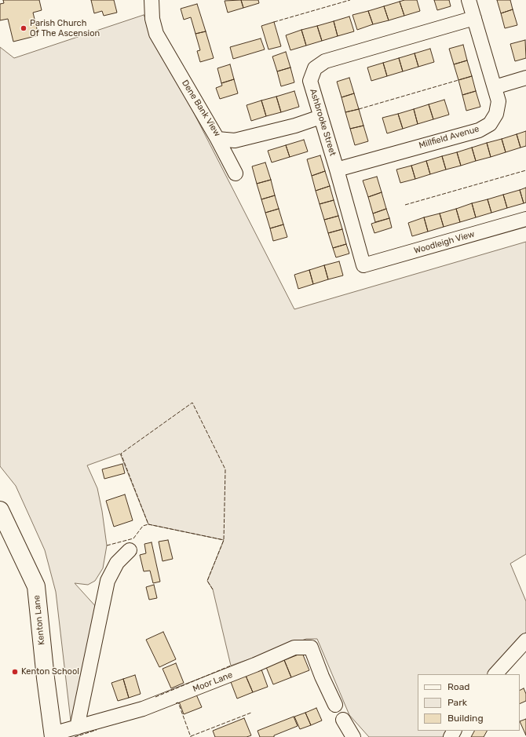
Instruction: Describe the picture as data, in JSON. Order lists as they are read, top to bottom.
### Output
{
  "streets": {
    "main road": ["Kenton Lane"],
    "street": [
      "Dene Bank View",
      "Ashbrooke Street",
      "Millfield Avenue",
      "Woodleigh View",
      "Moor Lane"
    ]
  },
  "crossings": [
    ["Dene Bank View", "Ashbrooke Street"],
    ["Ashbrooke Street", "Millfield Avenue"],
    ["Ashbrooke Street", "Woodleigh View"],
    ["Kenton Lane", "Moor Lane"]
  ],
  "places": ["Parish Church Of The Ascension", "Kenton School"],
  "legend": ["Road", "Park", "Building"]
}
